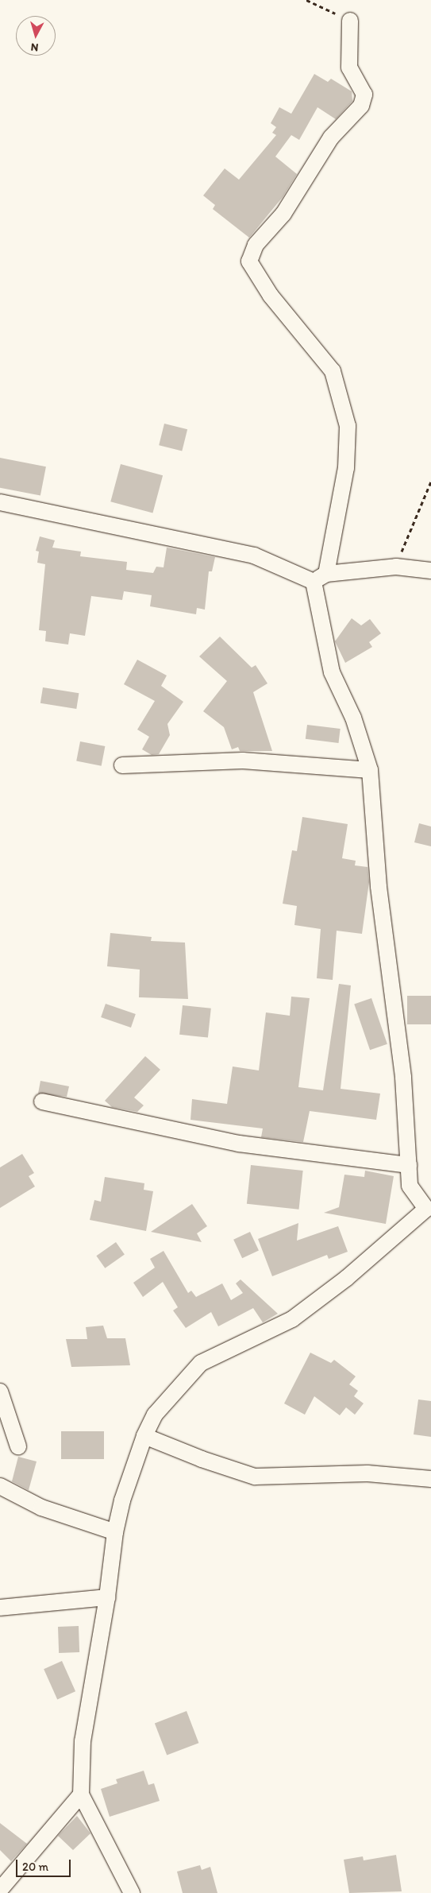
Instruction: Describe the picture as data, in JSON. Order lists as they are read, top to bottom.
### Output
{
  "scale_bar": "20 m",
  "north": "bottom"
}
